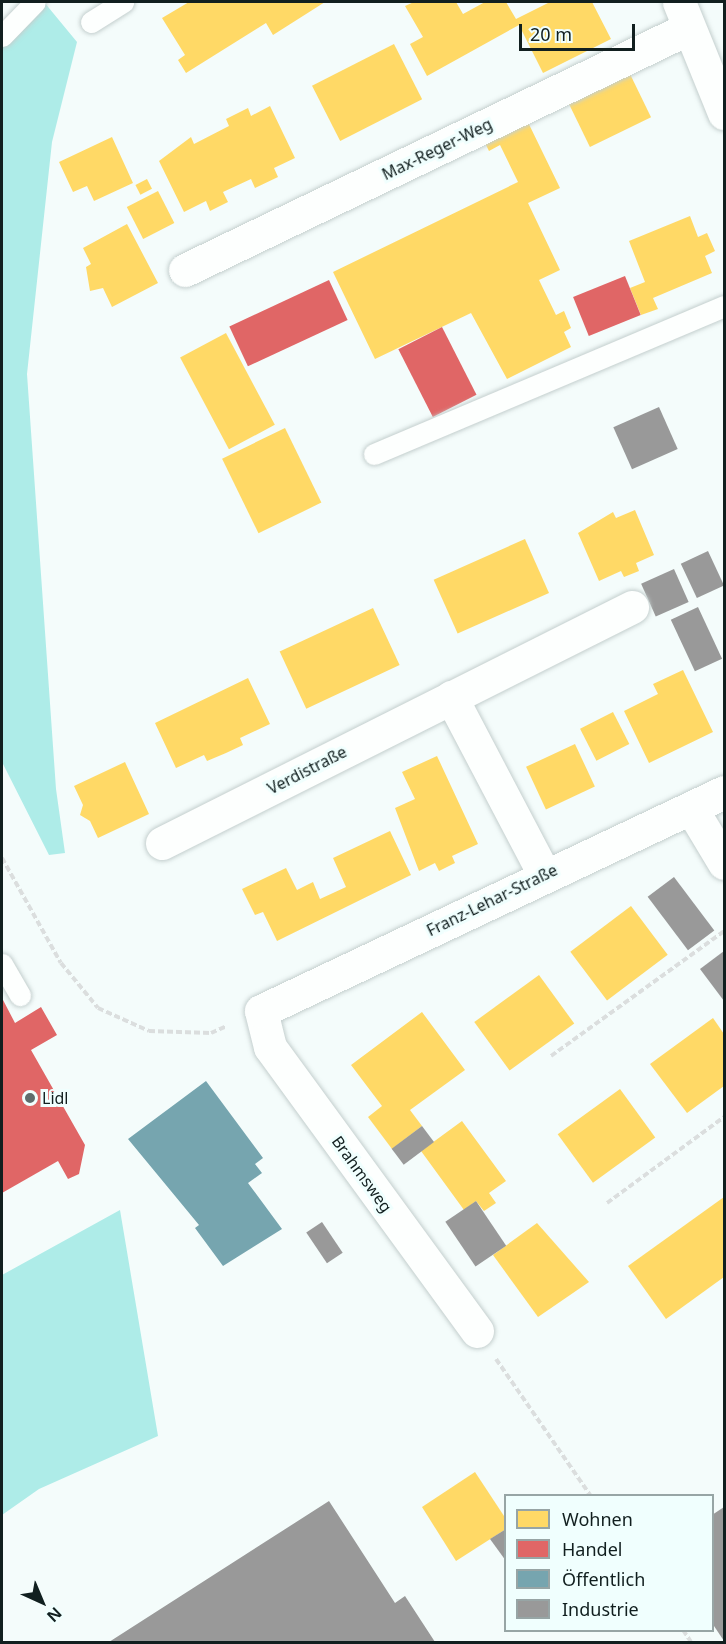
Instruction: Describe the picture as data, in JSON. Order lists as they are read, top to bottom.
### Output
{
  "streets": {
    "street": [
      "Max-Reger-Weg",
      "Verdistraße",
      "Franz-Lehar-Straße",
      "Brahmsweg"
    ]
  },
  "crossings": [
    ["Franz-Lehar-Straße", "Brahmsweg"]
  ],
  "places": ["Lidl"],
  "legend": [
    "Wohnen",
    "Handel",
    "Öffentlich",
    "Industrie"
  ],
  "scale_bar": "20 m",
  "north": "bottom right"
}
